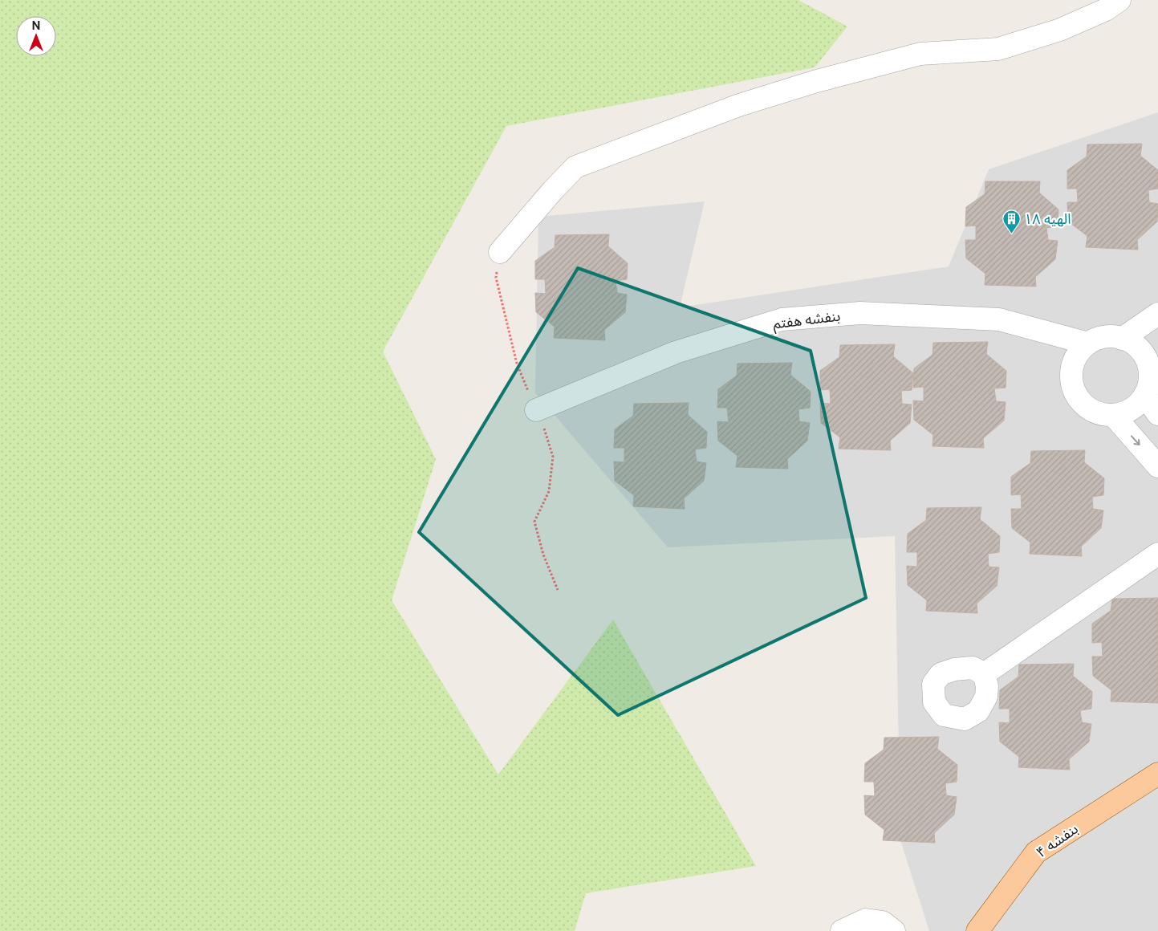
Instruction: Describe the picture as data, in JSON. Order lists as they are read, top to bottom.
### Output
{
  "streets": {
    "main road": ["بنفشه ۴"],
    "street": ["بنفشه هفتم"]
  },
  "places": {
    "building": ["الهیه ۱۸"]
  },
  "north": "top"
}
